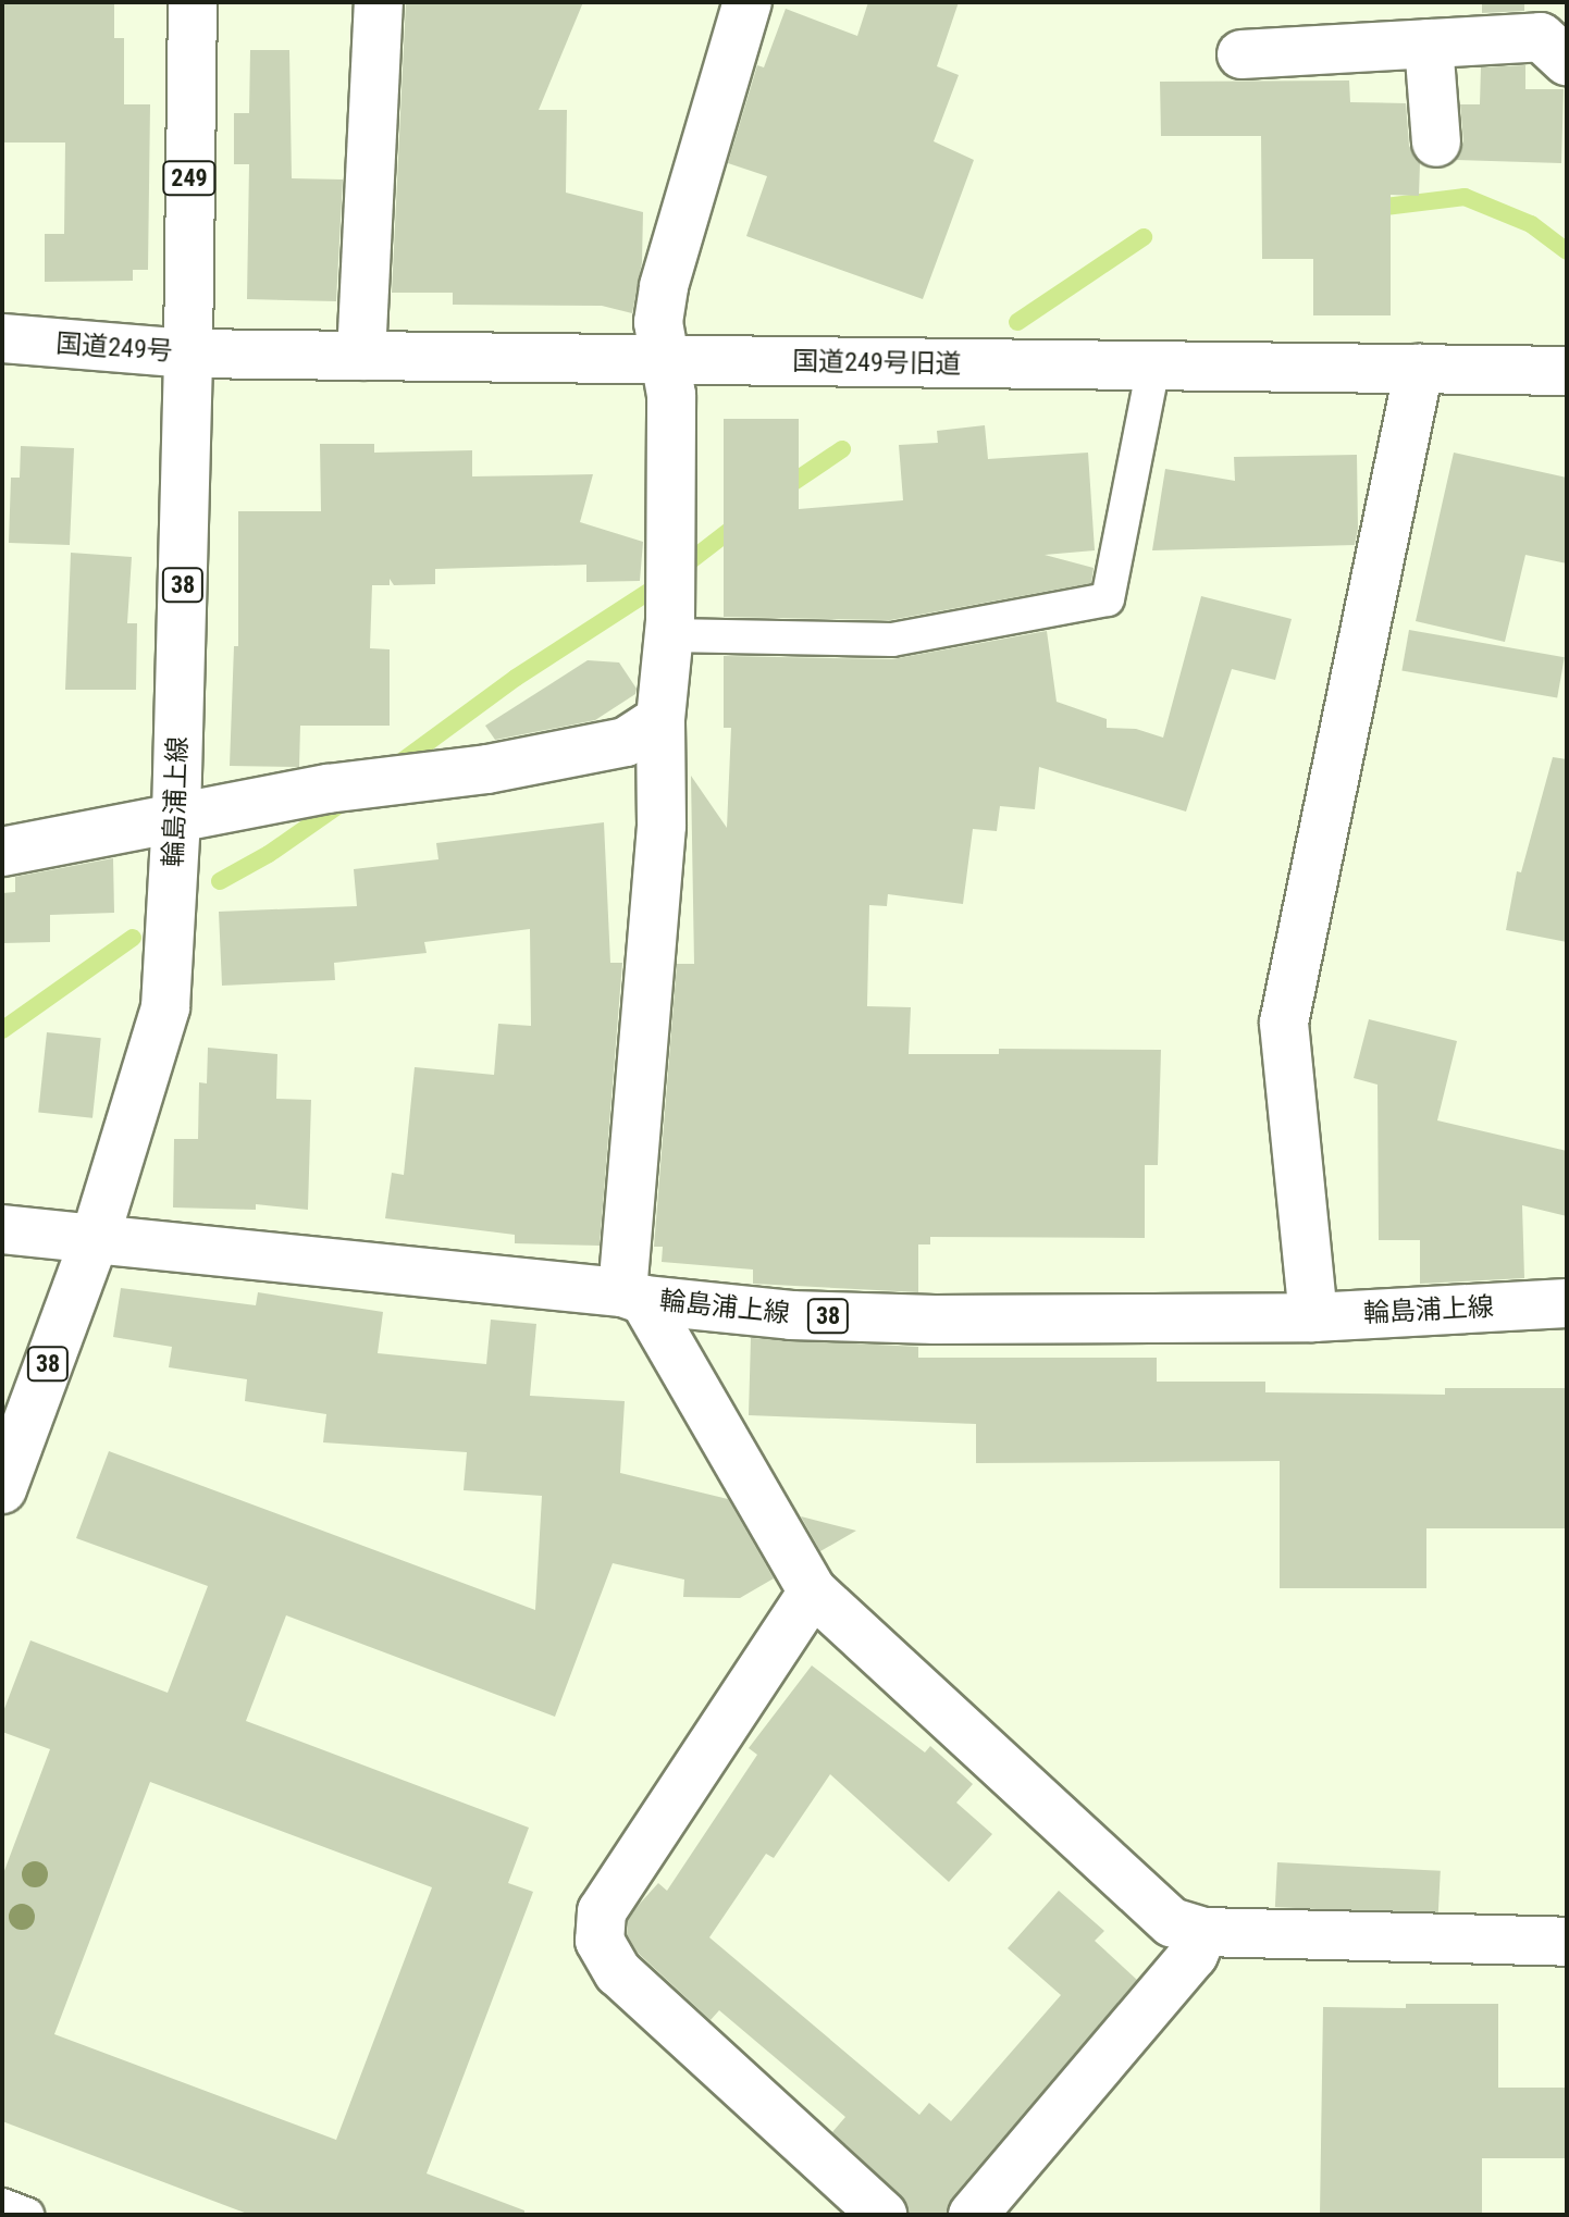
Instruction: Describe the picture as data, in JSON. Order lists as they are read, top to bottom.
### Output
{
  "streets": {
    "main road": [
      "249",
      "国道249号",
      "国道249号旧道",
      "38",
      "輪島浦上線"
    ]
  },
  "crossings": [
    ["国道249号", "国道249号旧道"],
    ["国道249号", "輪島浦上線"],
    ["国道249号旧道", "輪島浦上線"]
  ]
}
